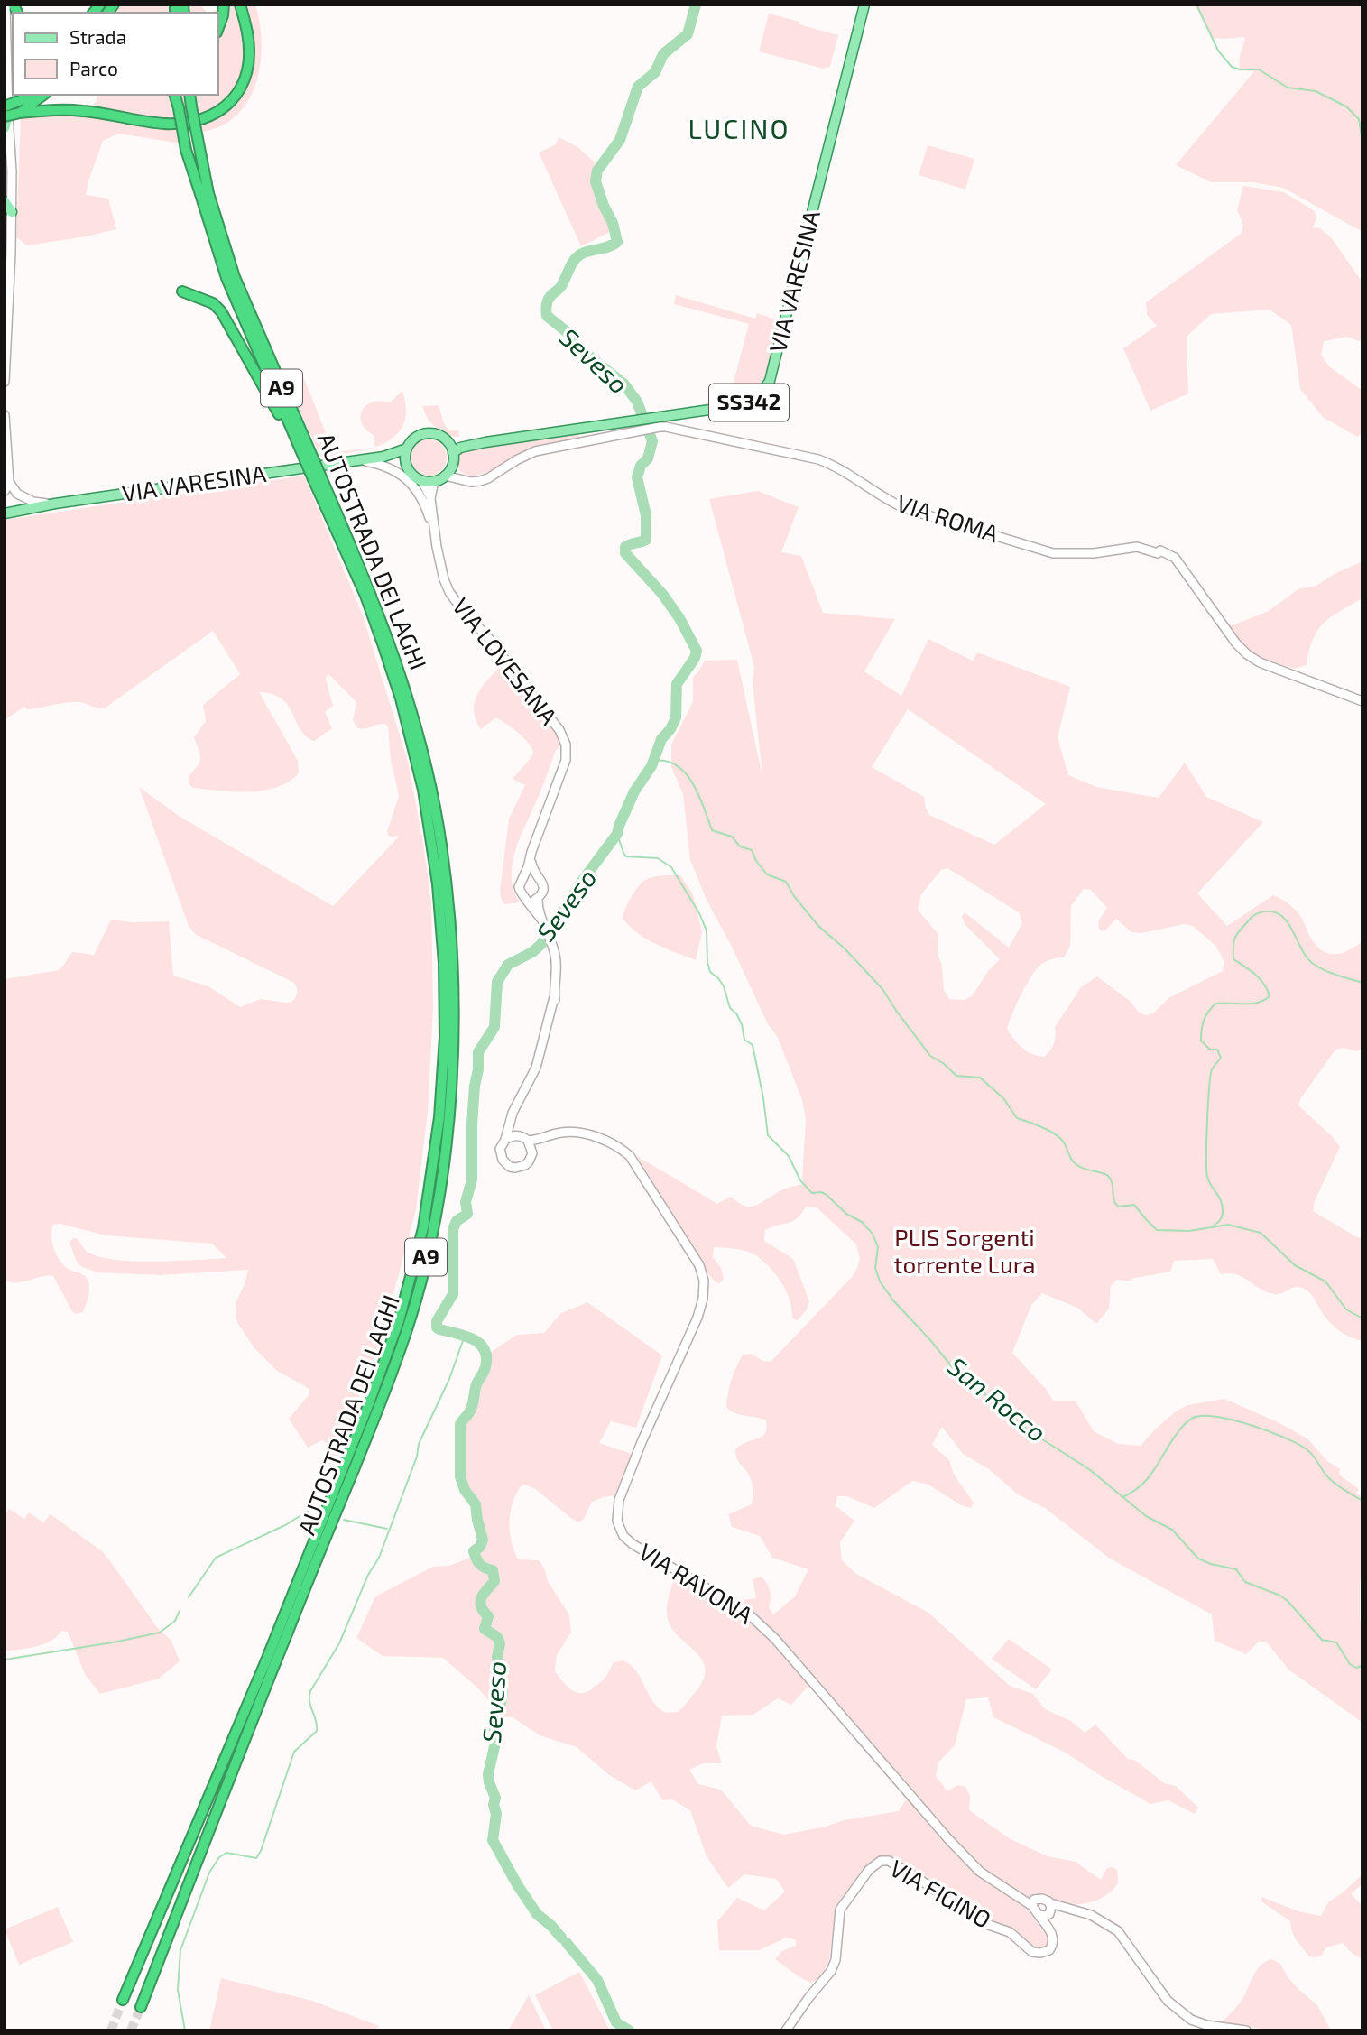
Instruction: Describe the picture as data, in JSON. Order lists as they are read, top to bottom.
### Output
{
  "streets": {
    "highway": ["A9", "AUTOSTRADA DEI LAGHI"],
    "main road": ["VIA VARESINA", "SS342"],
    "street": [
      "VIA ROMA",
      "VIA LOVESANA",
      "VIA RAVONA",
      "VIA FIGINO"
    ]
  },
  "crossings": [
    ["VIA VARESINA", "VIA ROMA"],
    ["VIA VARESINA", "VIA LOVESANA"],
    ["VIA ROMA", "VIA LOVESANA"]
  ],
  "districts": ["LUCINO"],
  "water": ["Seveso", "San Rocco"],
  "parks": ["PLIS Sorgenti torrente Lura"],
  "legend": ["Strada", "Parco"]
}
